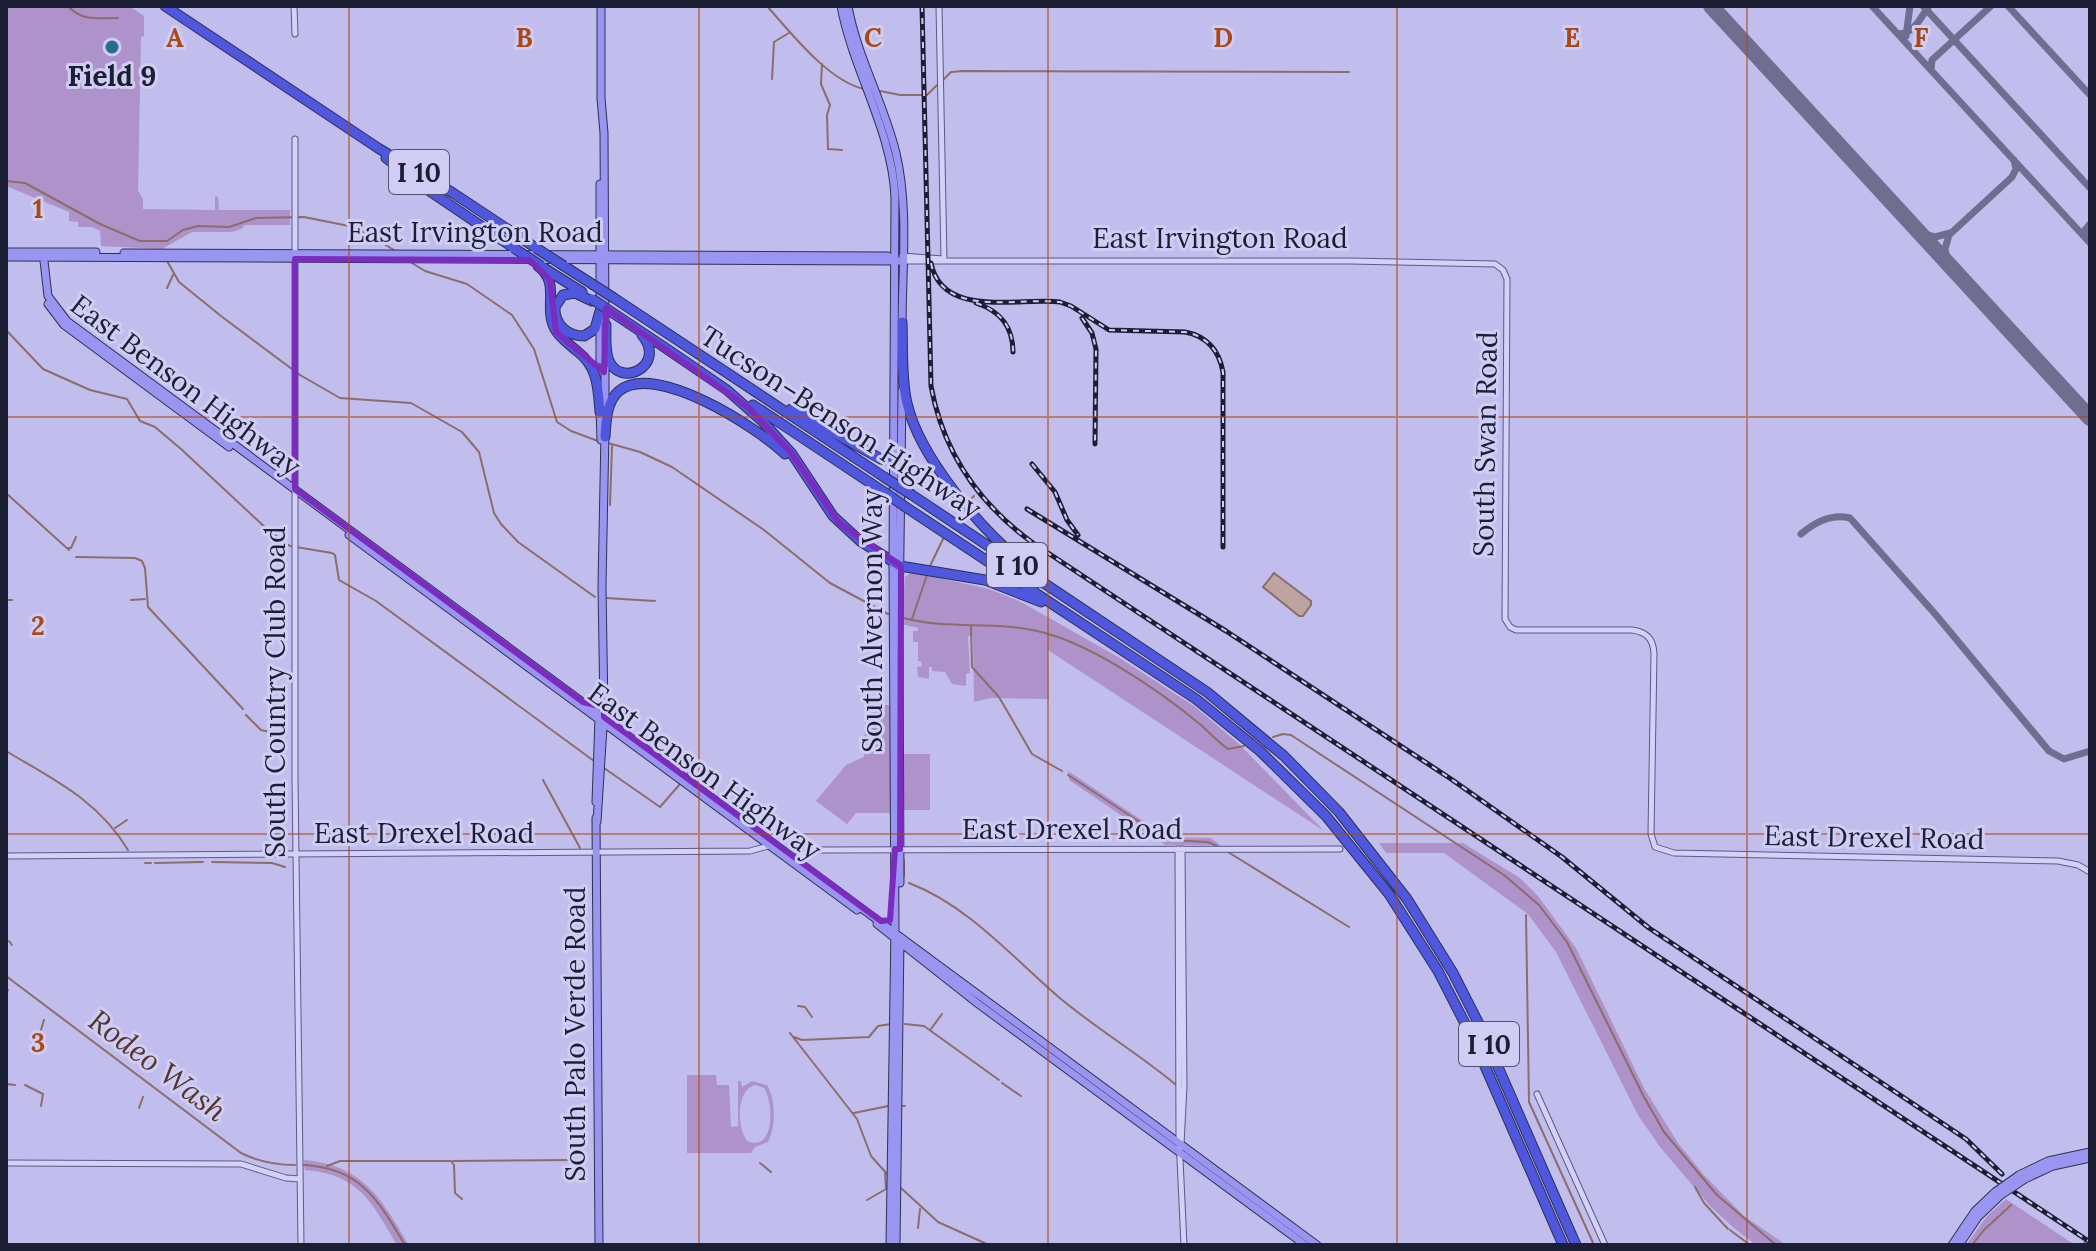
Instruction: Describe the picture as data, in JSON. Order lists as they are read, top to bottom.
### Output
{
  "streets": {
    "highway": ["I 10", "Tucson–Benson Highway"],
    "main road": [
      "East Irvington Road",
      "East Benson Highway",
      "South Alvernon Way",
      "South Palo Verde Road"
    ],
    "street": ["South Swan Road", "South Country Club Road", "East Drexel Road"]
  },
  "crossings": [
    ["East Irvington Road", "East Benson Highway"],
    ["East Irvington Road", "South Swan Road"],
    ["East Irvington Road", "South Alvernon Way"],
    ["East Irvington Road", "South Country Club Road"],
    ["East Irvington Road", "South Palo Verde Road"],
    ["East Benson Highway", "South Alvernon Way"],
    ["East Benson Highway", "South Country Club Road"],
    ["East Benson Highway", "East Drexel Road"],
    ["East Benson Highway", "South Palo Verde Road"],
    ["Tucson–Benson Highway", "East Drexel Road"],
    ["Tucson–Benson Highway", "South Palo Verde Road"],
    ["South Swan Road", "East Drexel Road"],
    ["South Alvernon Way", "East Drexel Road"],
    ["South Country Club Road", "East Drexel Road"],
    ["East Drexel Road", "South Palo Verde Road"]
  ],
  "water": ["Rodeo Wash"],
  "places": ["Field 9"],
  "grid": {
    "columns": [
      "A",
      "B",
      "C",
      "D",
      "E",
      "F"
    ],
    "rows": ["1", "2", "3"]
  }
}
